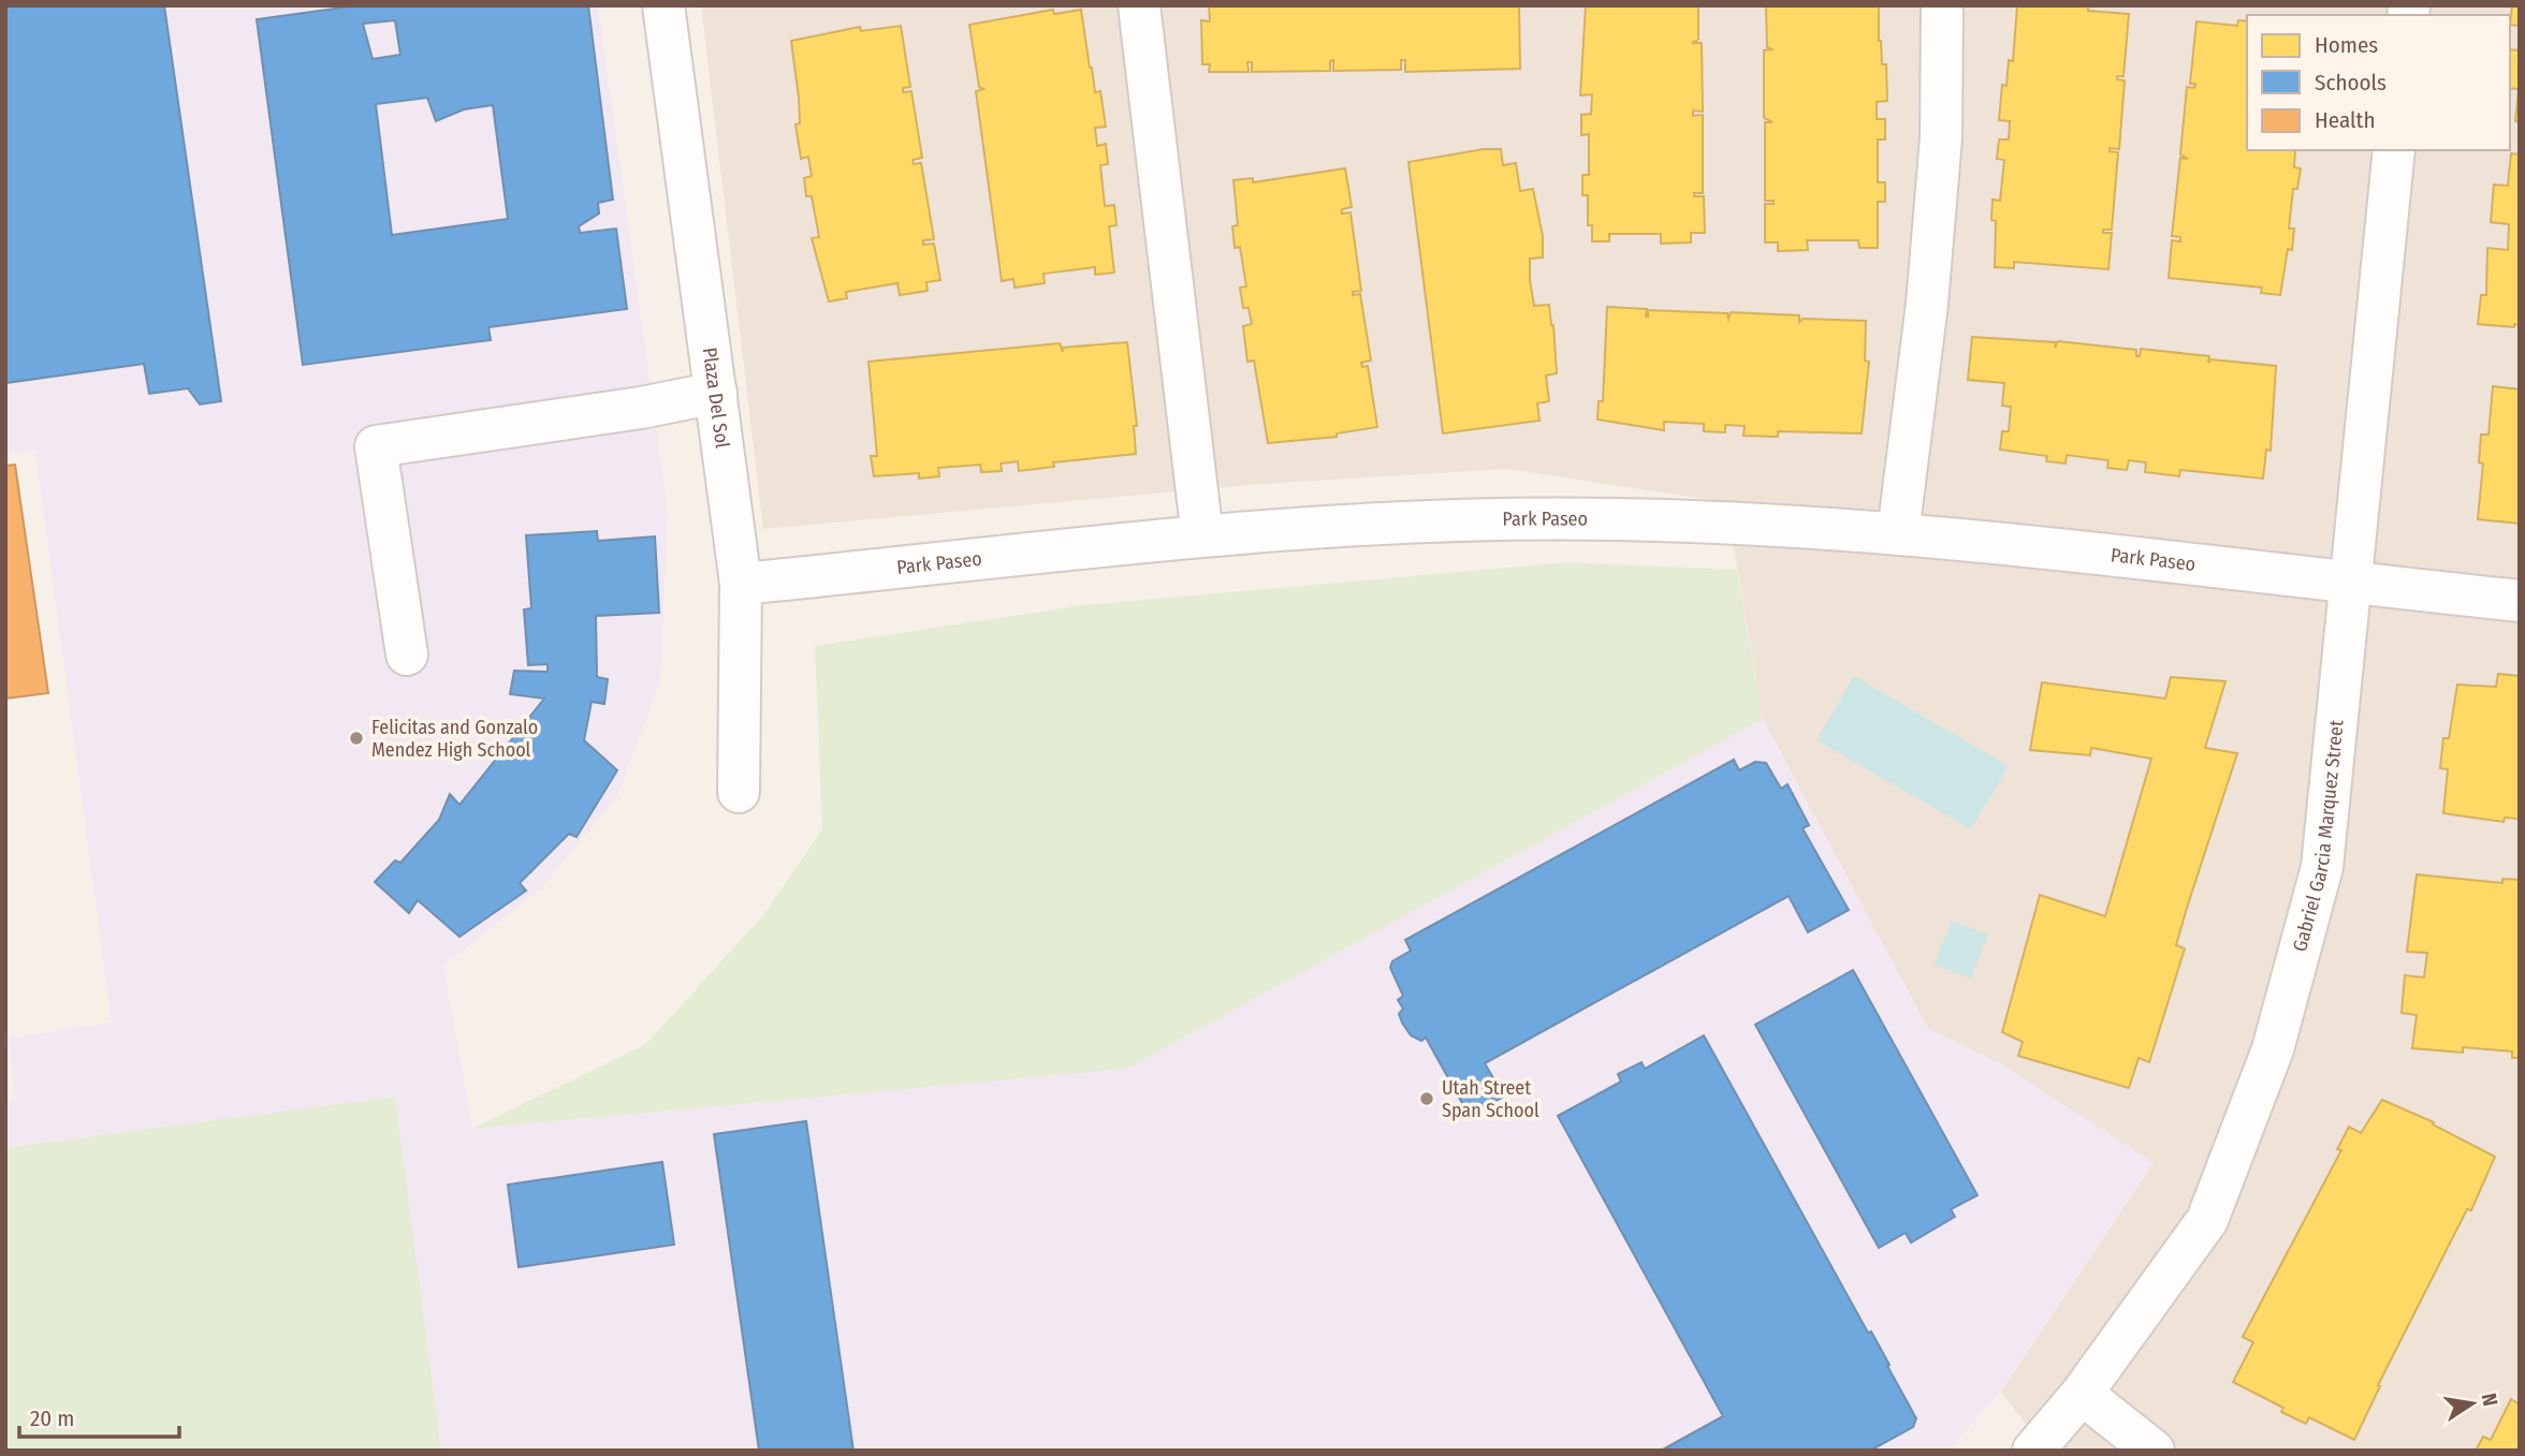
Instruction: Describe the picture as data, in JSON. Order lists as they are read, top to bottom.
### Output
{
  "streets": {
    "street": ["Plaza Del Sol", "Park Paseo", "Gabriel Garcia Marquez Street"]
  },
  "crossings": [
    ["Plaza Del Sol", "Park Paseo"],
    ["Park Paseo", "Gabriel Garcia Marquez Street"]
  ],
  "places": ["Felicitas and Gonzalo Mendez High School", "Utah Street Span School"],
  "legend": ["Homes", "Schools", "Health"],
  "scale_bar": "20 m",
  "north": "right"
}
